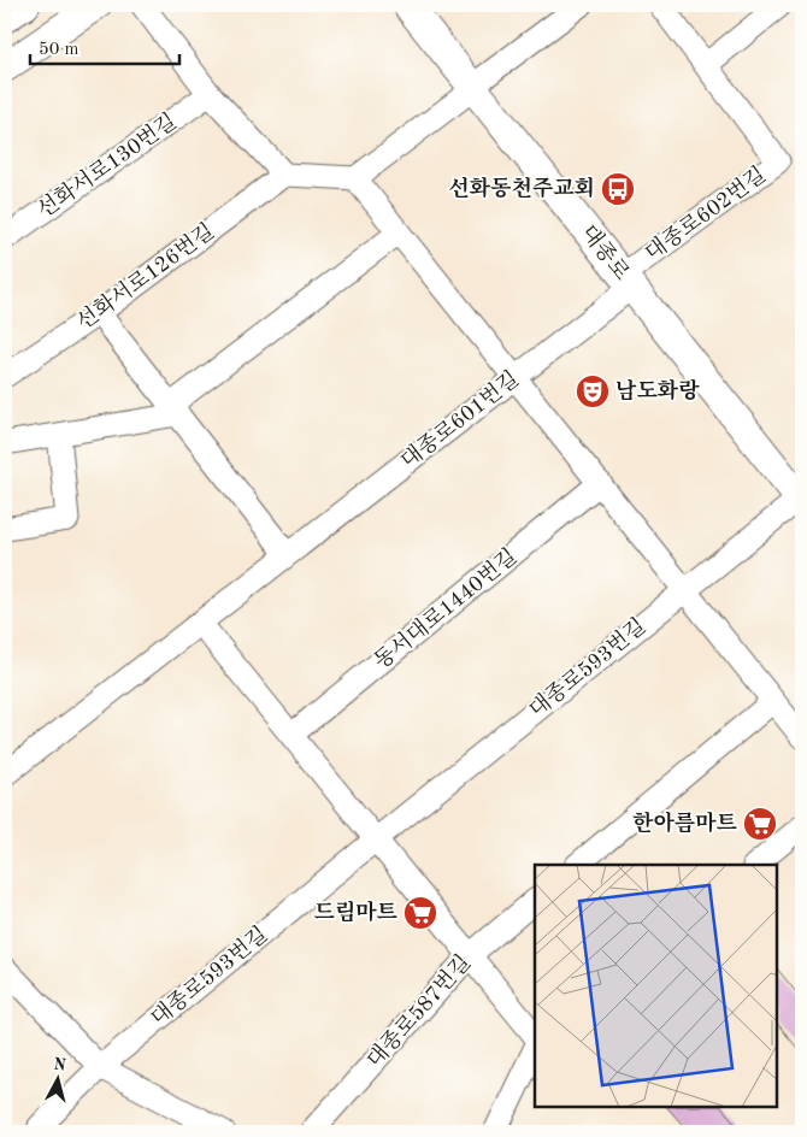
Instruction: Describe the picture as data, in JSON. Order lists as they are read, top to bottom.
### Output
{
  "streets": {
    "main road": ["대종로"],
    "street": [
      "선화서로130번길",
      "대종로602번길",
      "선화서로126번길",
      "대종로601번길",
      "동서대로1440번길",
      "대종로593번길",
      "대종로587번길"
    ]
  },
  "crossings": [
    ["대종로602번길", "대종로"],
    ["대종로602번길", "대종로601번길"],
    ["대종로", "대종로601번길"],
    ["대종로", "대종로593번길"]
  ],
  "places": {
    "bus stop": ["선화동천주교회"],
    "theatre": ["남도화랑"],
    "supermarket": ["한아름마트", "드림마트"]
  },
  "scale_bar": "50 m",
  "north": "top"
}
